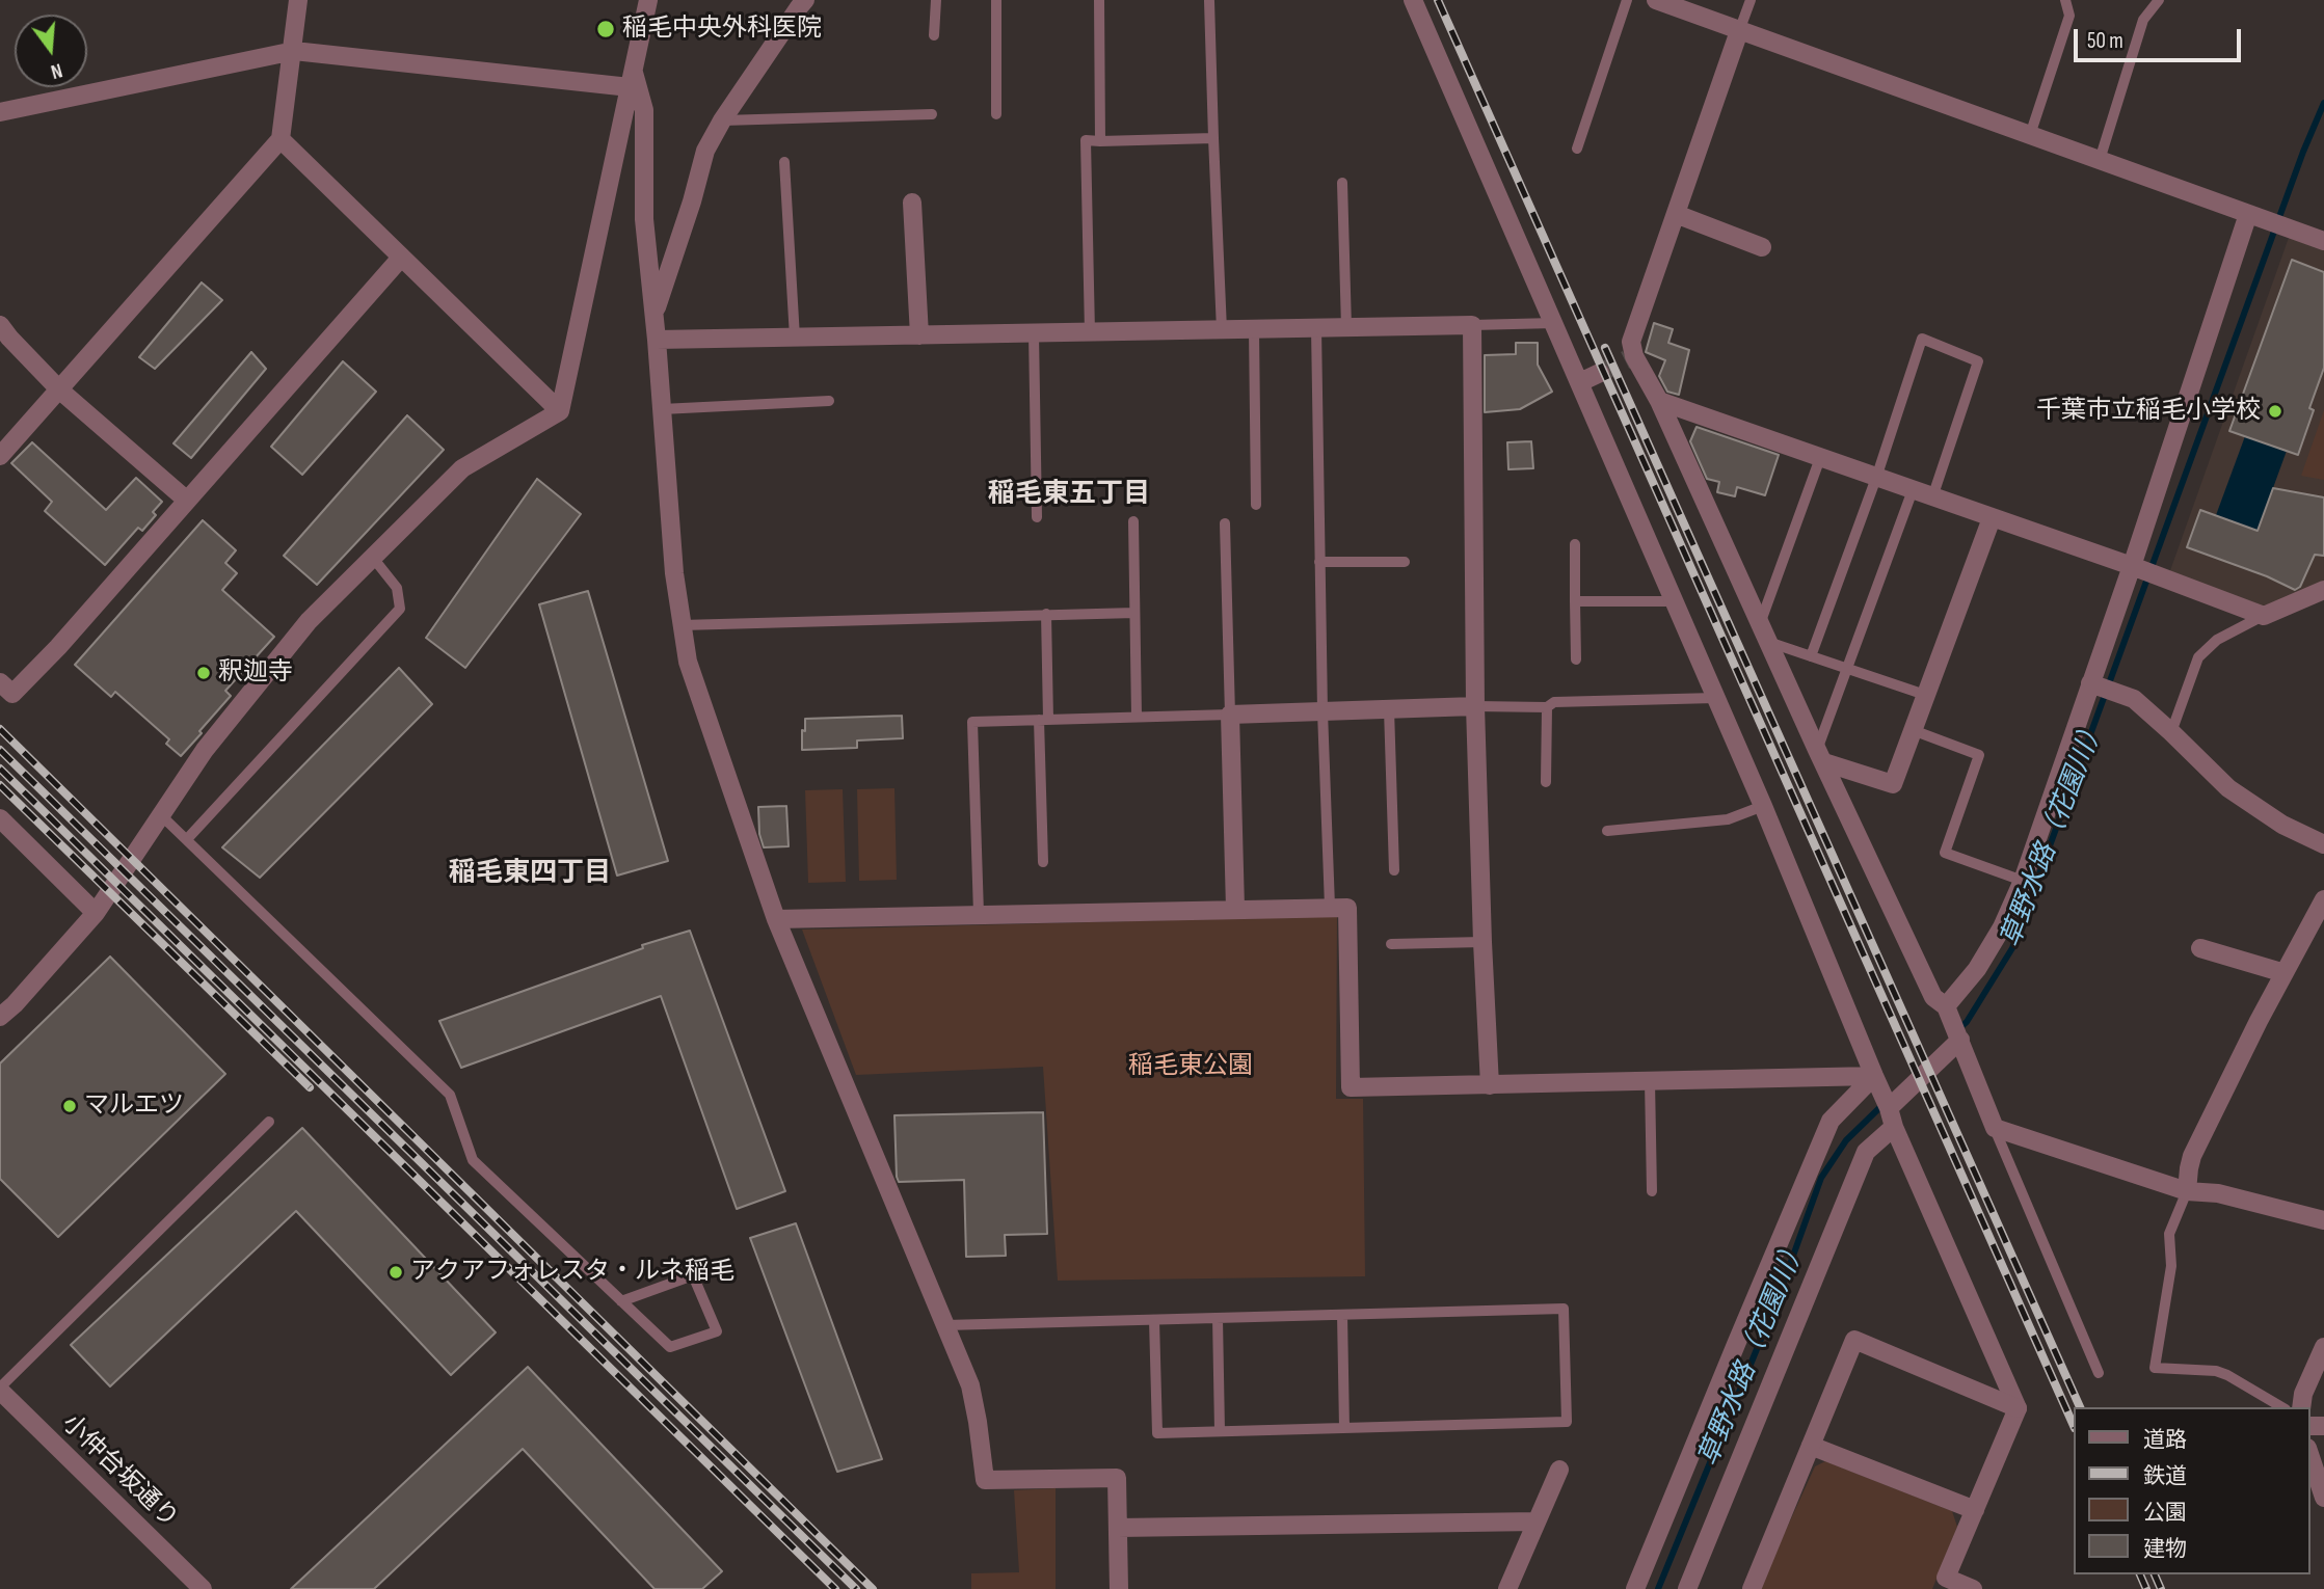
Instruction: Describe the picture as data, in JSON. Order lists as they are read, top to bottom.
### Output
{
  "streets": {
    "street": ["小仲台坂通り"]
  },
  "districts": ["稲毛東五丁目", "稲毛東四丁目"],
  "water": ["草野水路（花園川）"],
  "parks": ["稲毛東公園"],
  "places": [
    "稲毛中央外科医院",
    "千葉市立稲毛小学校",
    "釈迦寺",
    "マルエツ",
    "アクアフォレスタ・ルネ稲毛"
  ],
  "legend": [
    "道路",
    "鉄道",
    "公園",
    "建物"
  ],
  "scale_bar": "50 m",
  "north": "bottom"
}
